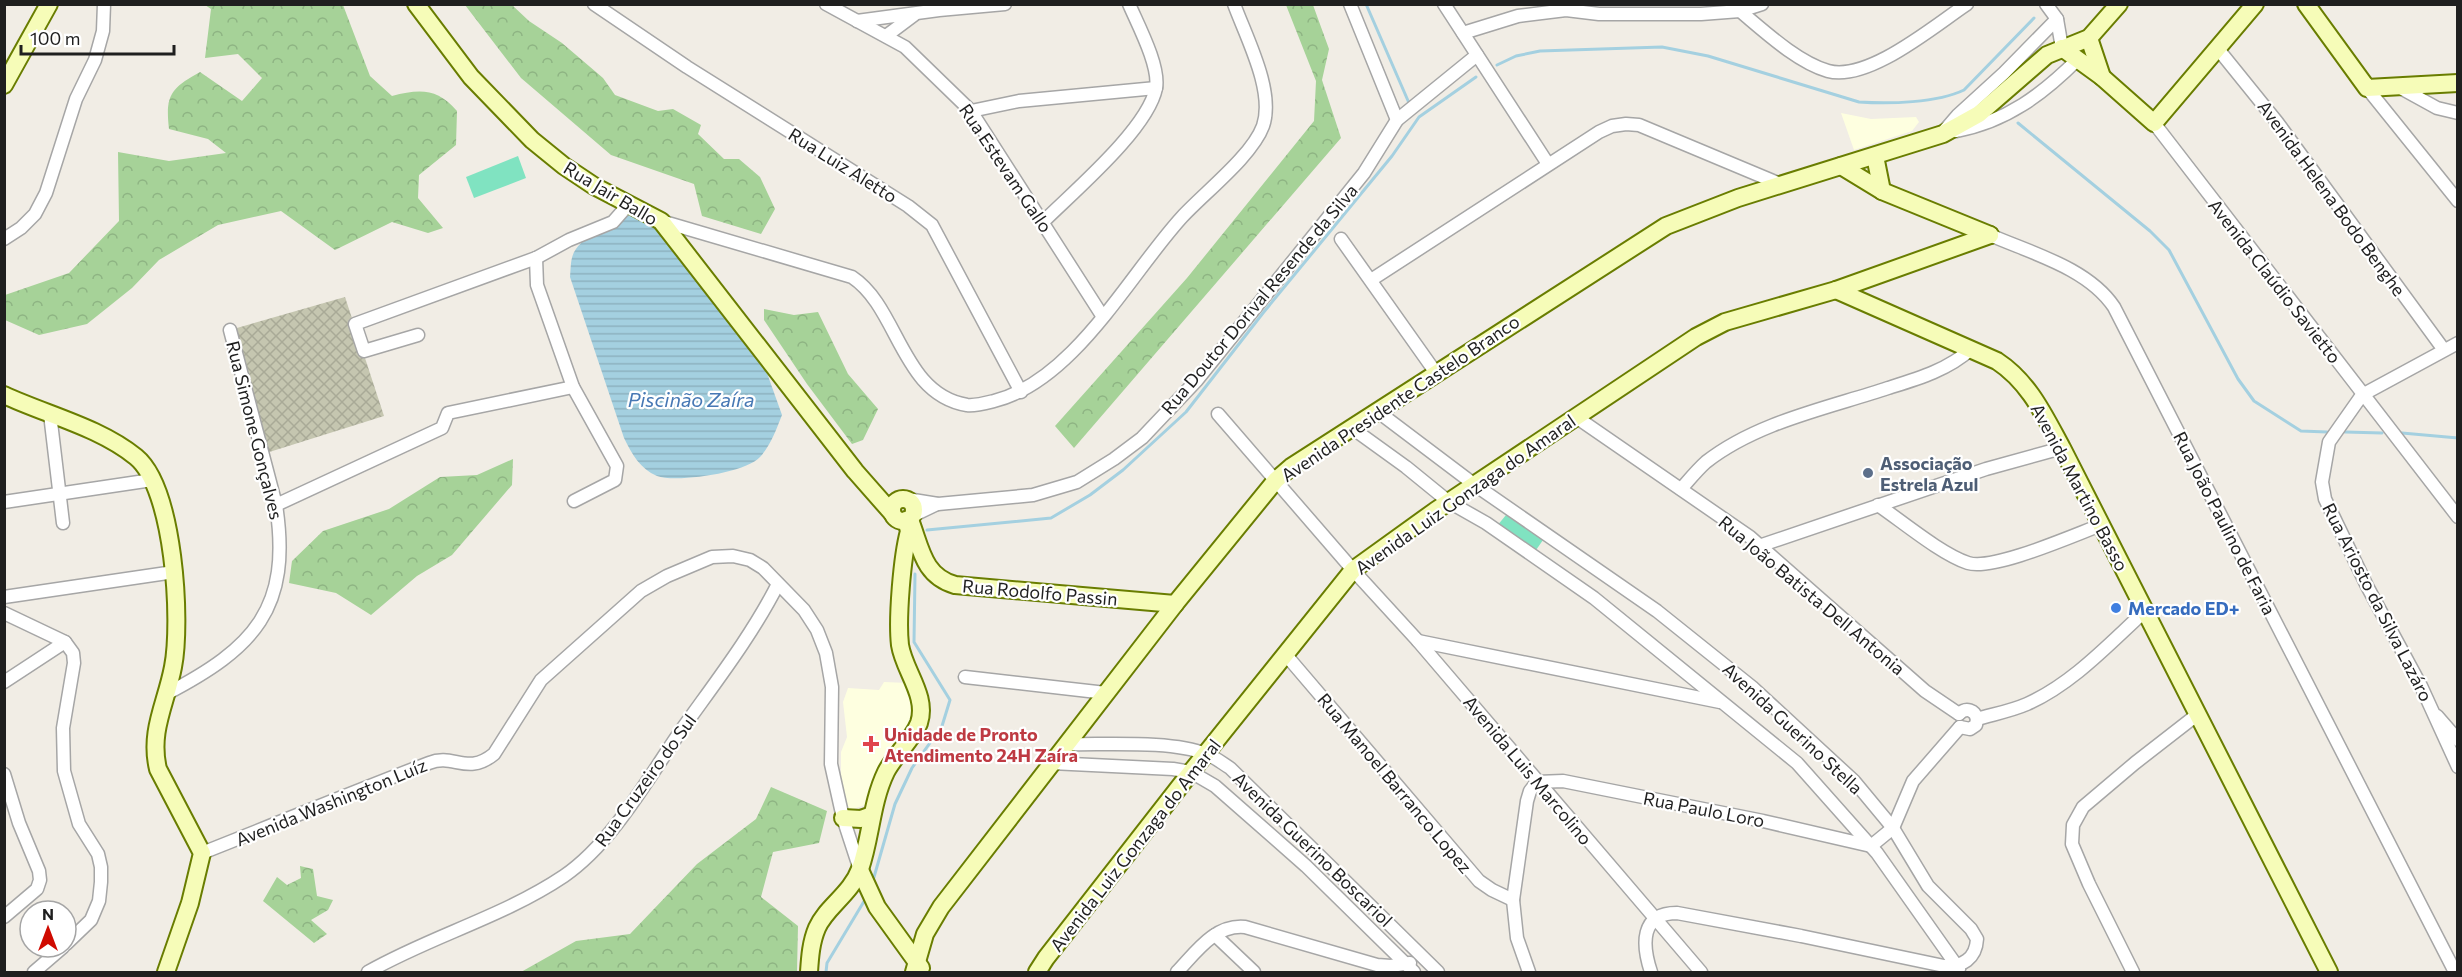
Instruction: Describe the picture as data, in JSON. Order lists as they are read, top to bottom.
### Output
{
  "streets": {
    "street": [
      "Rua Luiz Aletto",
      "Rua Estevam Gallo",
      "Rua Jair Ballo",
      "Avenida Helena Bodo Benghe",
      "Avenida Claúdio Savietto",
      "Rua Doutor Dorival Resende da Silva",
      "Avenida Presidente Castelo Branco",
      "Rua Simone Gonçalves",
      "Avenida Martino Basso",
      "Avenida Luiz Gonzaga do Amaral",
      "Rua João Paulino de Faria",
      "Rua Rodolfo Passin",
      "Rua João Batista Dell Antonia",
      "Rua Ariosto da Silva Lazáro",
      "Avenida Guerino Stella",
      "Avenida Luis Marcolino",
      "Rua Cruzeiro do Sul",
      "Rua Manoel Barranco Lopez",
      "Avenida Washington Luíz",
      "Rua Paulo Loro",
      "Avenida Guerino Boscariol"
    ]
  },
  "crossings": [
    ["Rua Jair Ballo", "Rua Doutor Dorival Resende da Silva"],
    ["Rua Jair Ballo", "Rua Rodolfo Passin"],
    ["Avenida Claúdio Savietto", "Avenida Presidente Castelo Branco"],
    ["Avenida Claúdio Savietto", "Rua Ariosto da Silva Lazáro"],
    ["Rua Doutor Dorival Resende da Silva", "Rua Rodolfo Passin"],
    ["Avenida Presidente Castelo Branco", "Rua João Paulino de Faria"],
    ["Avenida Presidente Castelo Branco", "Rua Rodolfo Passin"],
    ["Avenida Presidente Castelo Branco", "Avenida Guerino Stella"],
    ["Avenida Presidente Castelo Branco", "Avenida Luis Marcolino"],
    ["Avenida Presidente Castelo Branco", "Avenida Guerino Boscariol"],
    ["Avenida Martino Basso", "Avenida Luiz Gonzaga do Amaral"],
    ["Avenida Luiz Gonzaga do Amaral", "Rua João Paulino de Faria"],
    ["Avenida Luiz Gonzaga do Amaral", "Rua João Batista Dell Antonia"],
    ["Avenida Luiz Gonzaga do Amaral", "Avenida Guerino Stella"],
    ["Avenida Luiz Gonzaga do Amaral", "Avenida Luis Marcolino"],
    ["Avenida Luiz Gonzaga do Amaral", "Rua Manoel Barranco Lopez"],
    ["Avenida Luiz Gonzaga do Amaral", "Avenida Guerino Boscariol"],
    ["Avenida Guerino Stella", "Rua Paulo Loro"],
    ["Avenida Luis Marcolino", "Rua Paulo Loro"],
    ["Rua Cruzeiro do Sul", "Avenida Washington Luíz"]
  ],
  "water": ["Piscinão Zaíra"],
  "places": {
    "other": ["Associação Estrela Azul", "Mercado ED+"],
    "health": ["Unidade de Pronto Atendimento 24H Zaíra"]
  },
  "scale_bar": "100 m",
  "north": "top"
}
